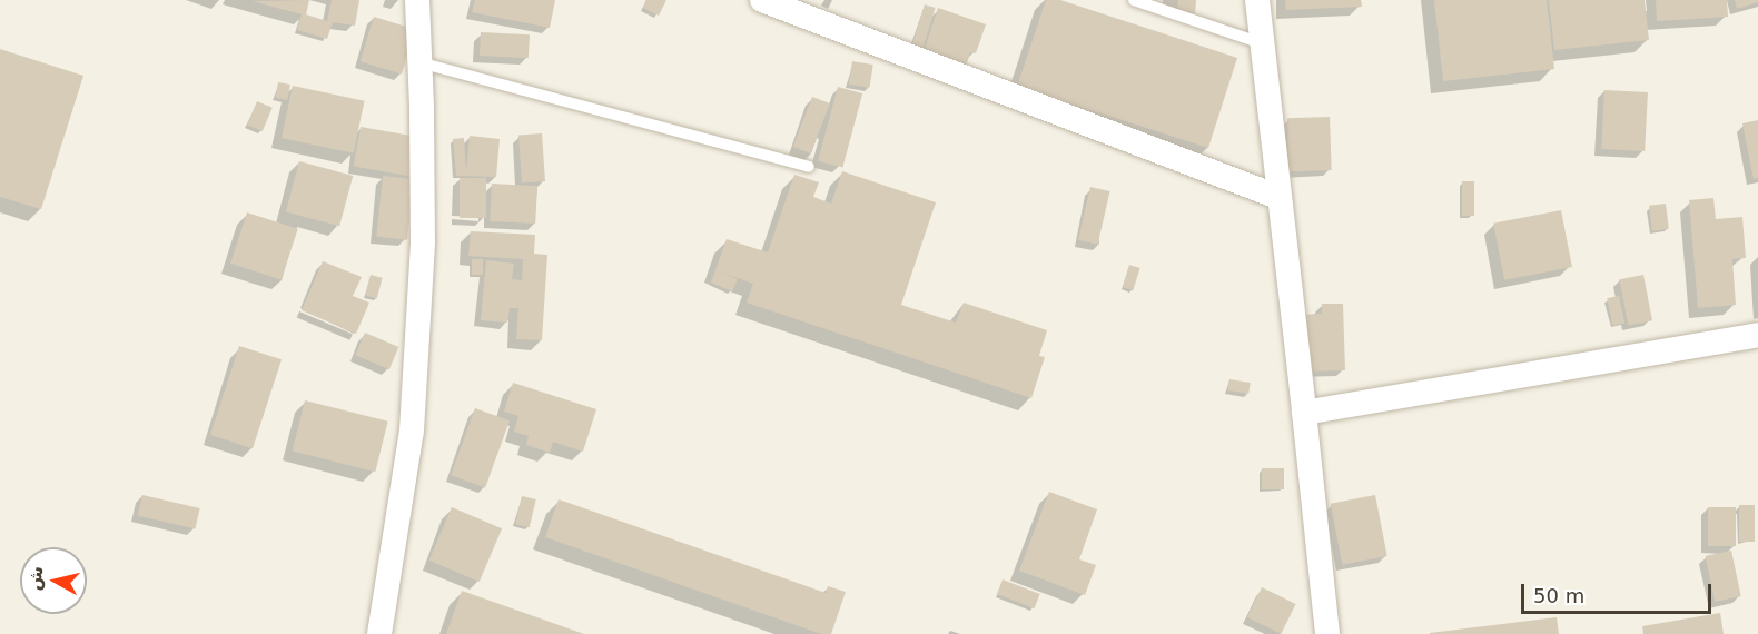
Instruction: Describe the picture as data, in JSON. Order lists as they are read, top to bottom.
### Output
{
  "scale_bar": "50 m",
  "north": "left"
}
